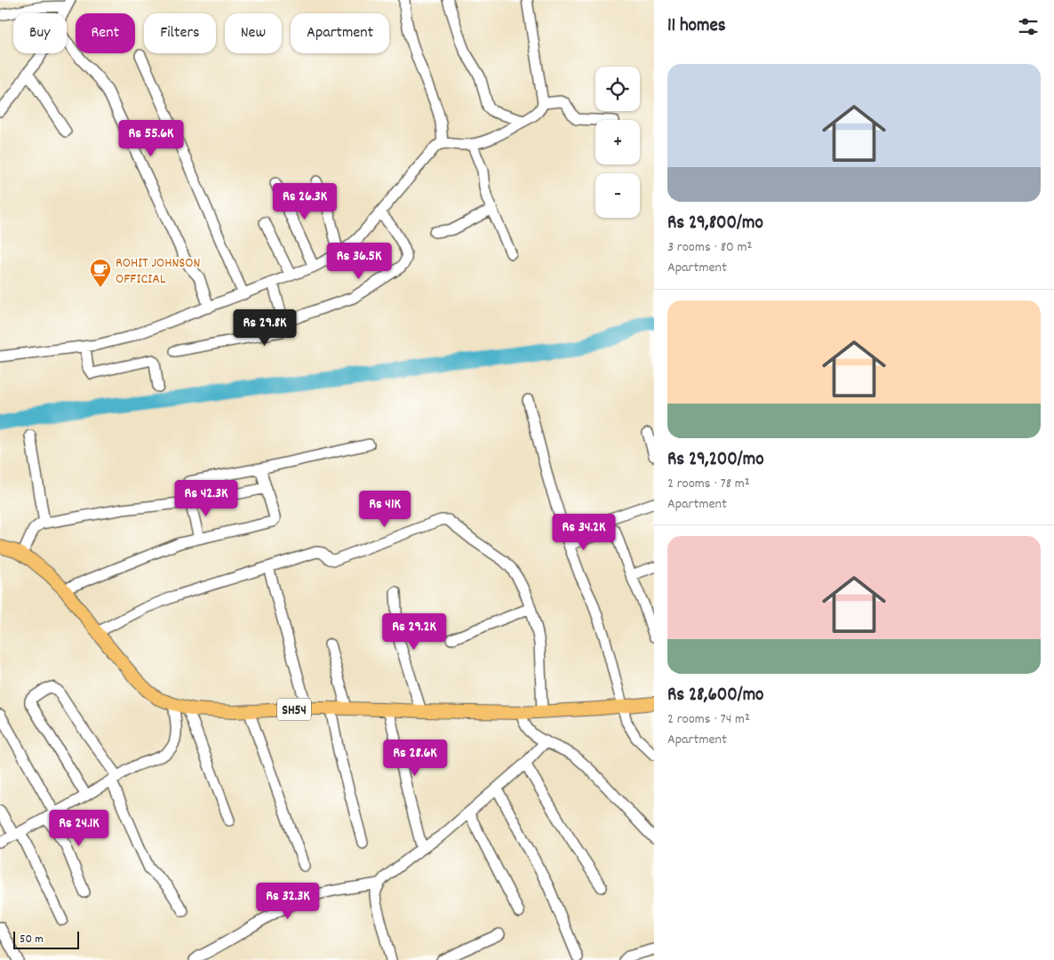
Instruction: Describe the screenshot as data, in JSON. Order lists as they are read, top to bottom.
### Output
{
  "streets": {
    "main road": ["SH54"]
  },
  "places": {
    "cafe": ["ROHIT JOHNSON OFFICIAL"]
  },
  "scale_bar": "50 m",
  "page": {
    "heading": "11 homes",
    "chip": [
      "Buy",
      "Rent",
      "Filters",
      "New",
      "Apartment"
    ],
    "list": [
      {
        "name": "Rs 29,800/mo",
        "note": "3 rooms · 80 m² · Apartment"
      },
      {
        "name": "Rs 29,200/mo",
        "note": "2 rooms · 78 m² · Apartment"
      },
      {
        "name": "Rs 28,600/mo",
        "note": "2 rooms · 74 m² · Apartment"
      }
    ],
    "map_buttons": ["+", "−"],
    "price": [
      "Rs 55.6K",
      "Rs 26.3K",
      "Rs 36.5K",
      "Rs 29.8K",
      "Rs 42.3K",
      "Rs 41K",
      "Rs 34.2K",
      "Rs 29.2K",
      "Rs 28.6K",
      "Rs 24.1K",
      "Rs 32.3K"
    ],
    "scale": "50 m"
  }
}
